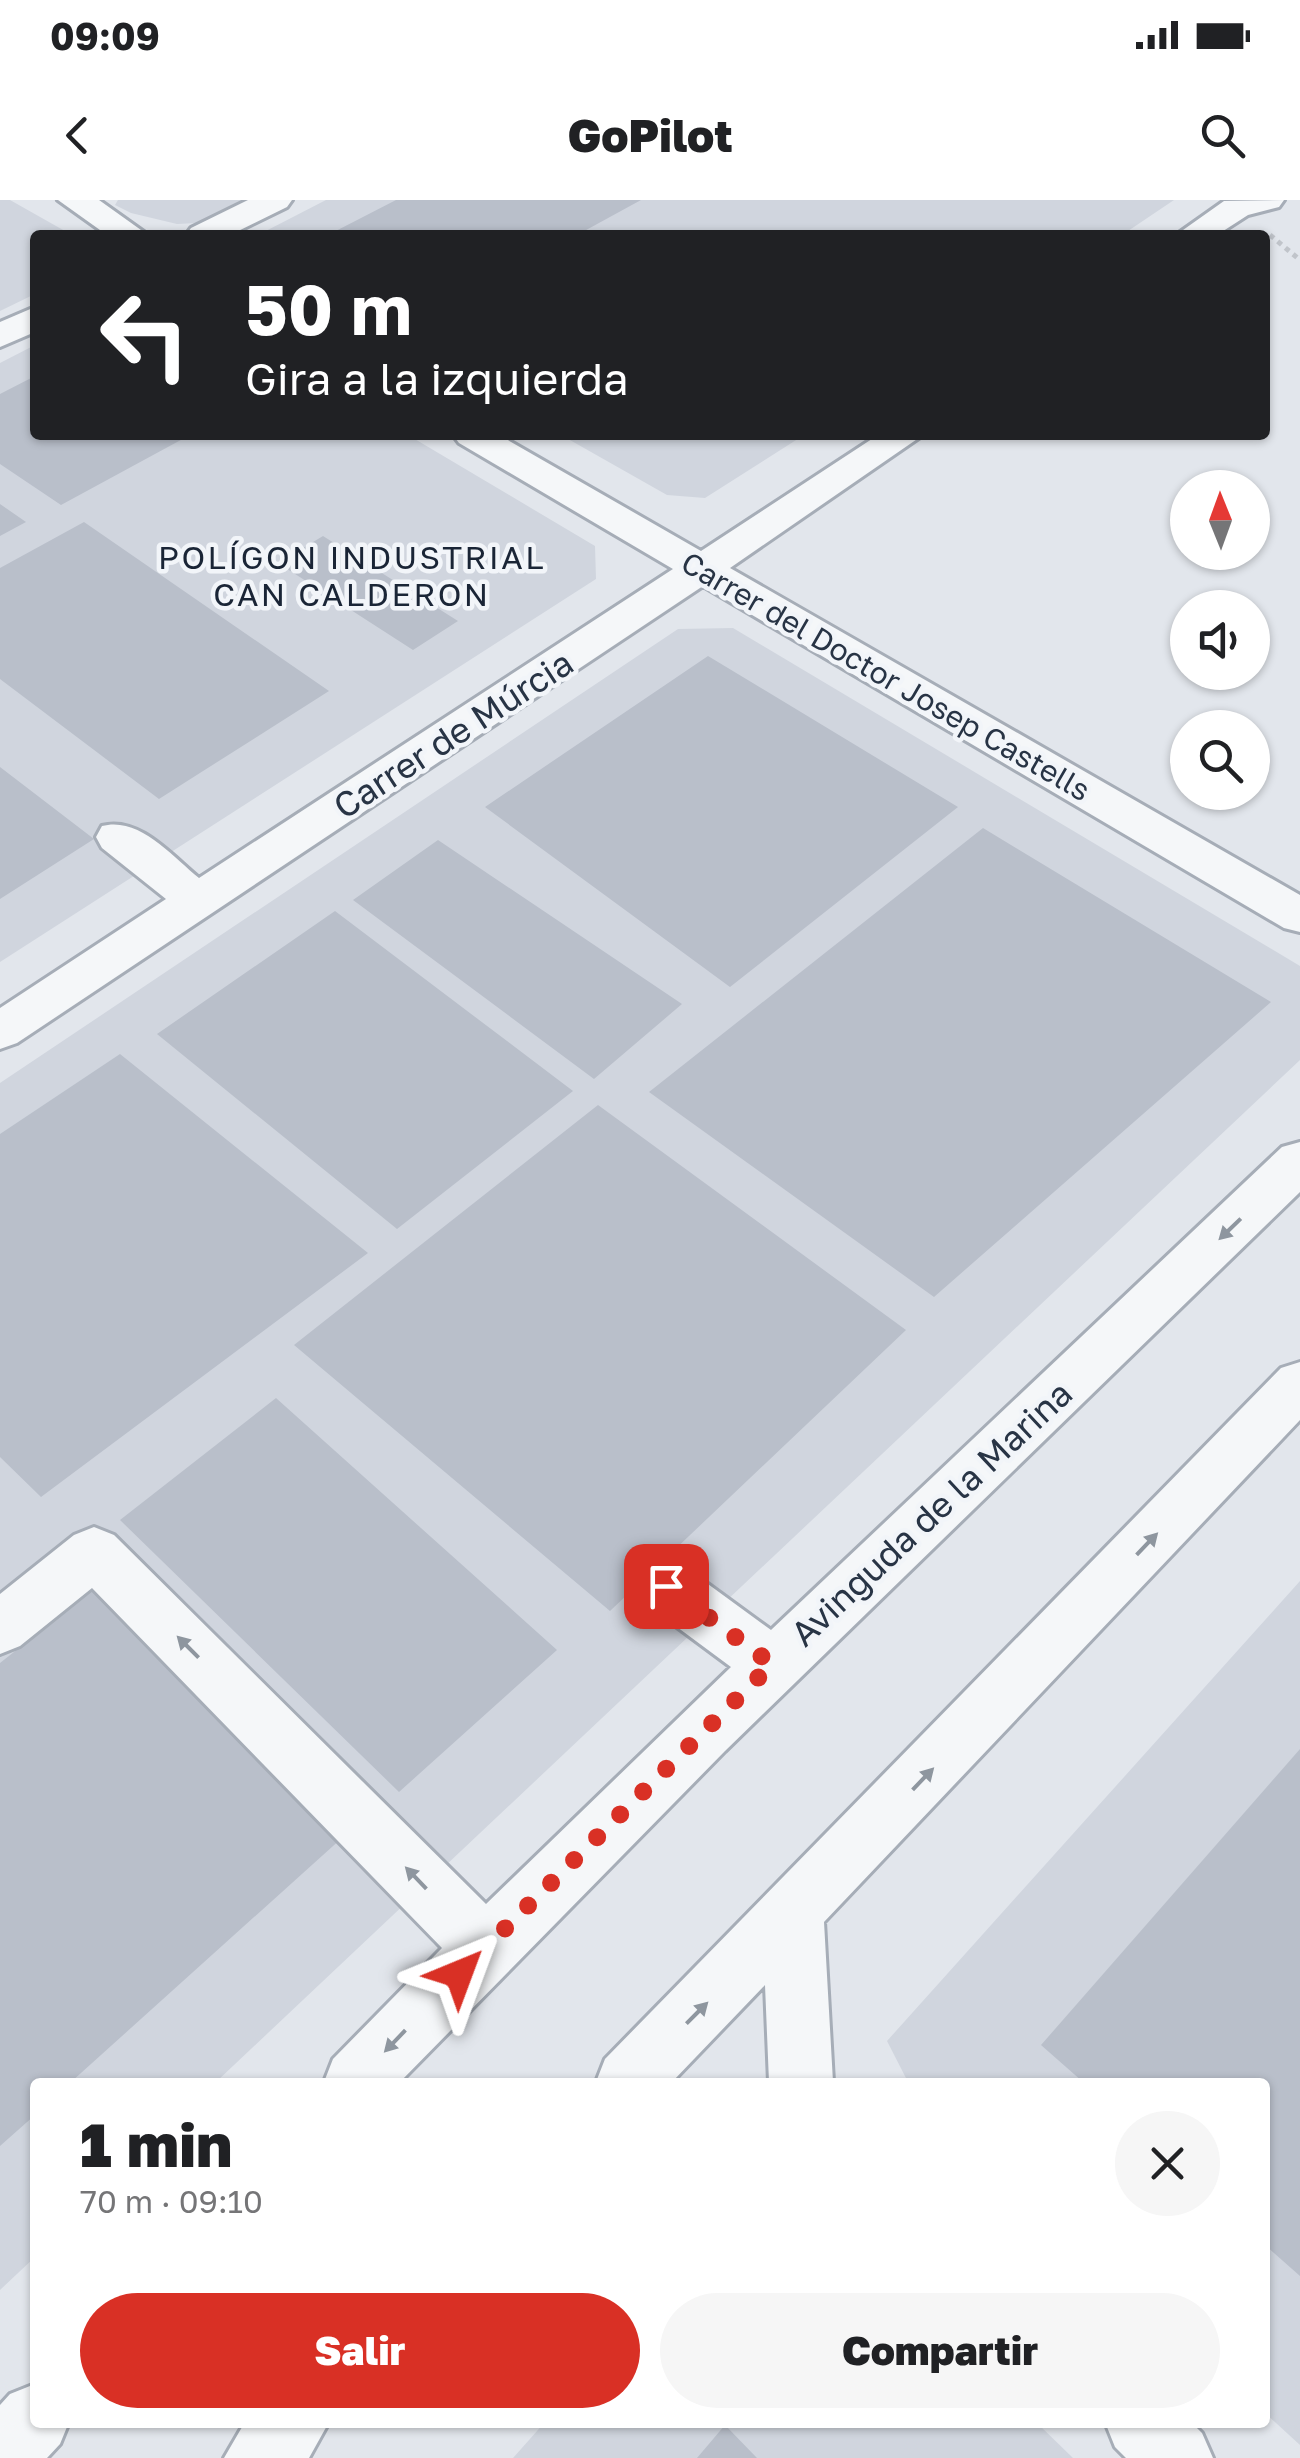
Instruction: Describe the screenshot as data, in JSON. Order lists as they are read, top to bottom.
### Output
{
  "streets": {
    "street": ["Carrer del Doctor Josep Castells", "Carrer de Múrcia", "Avinguda de la Marina"]
  },
  "crossings": [
    ["Carrer del Doctor Josep Castells", "Carrer de Múrcia"]
  ],
  "districts": ["POLÍGON INDUSTRIAL CAN CALDERON"],
  "north": "top",
  "page": {
    "status": "09:09",
    "header": "GoPilot",
    "turn": ["50 m", "Gira a la izquierda"],
    "heading": ["1 min", "70 m · 09:10"],
    "buttons": ["Salir", "Compartir"]
  }
}
